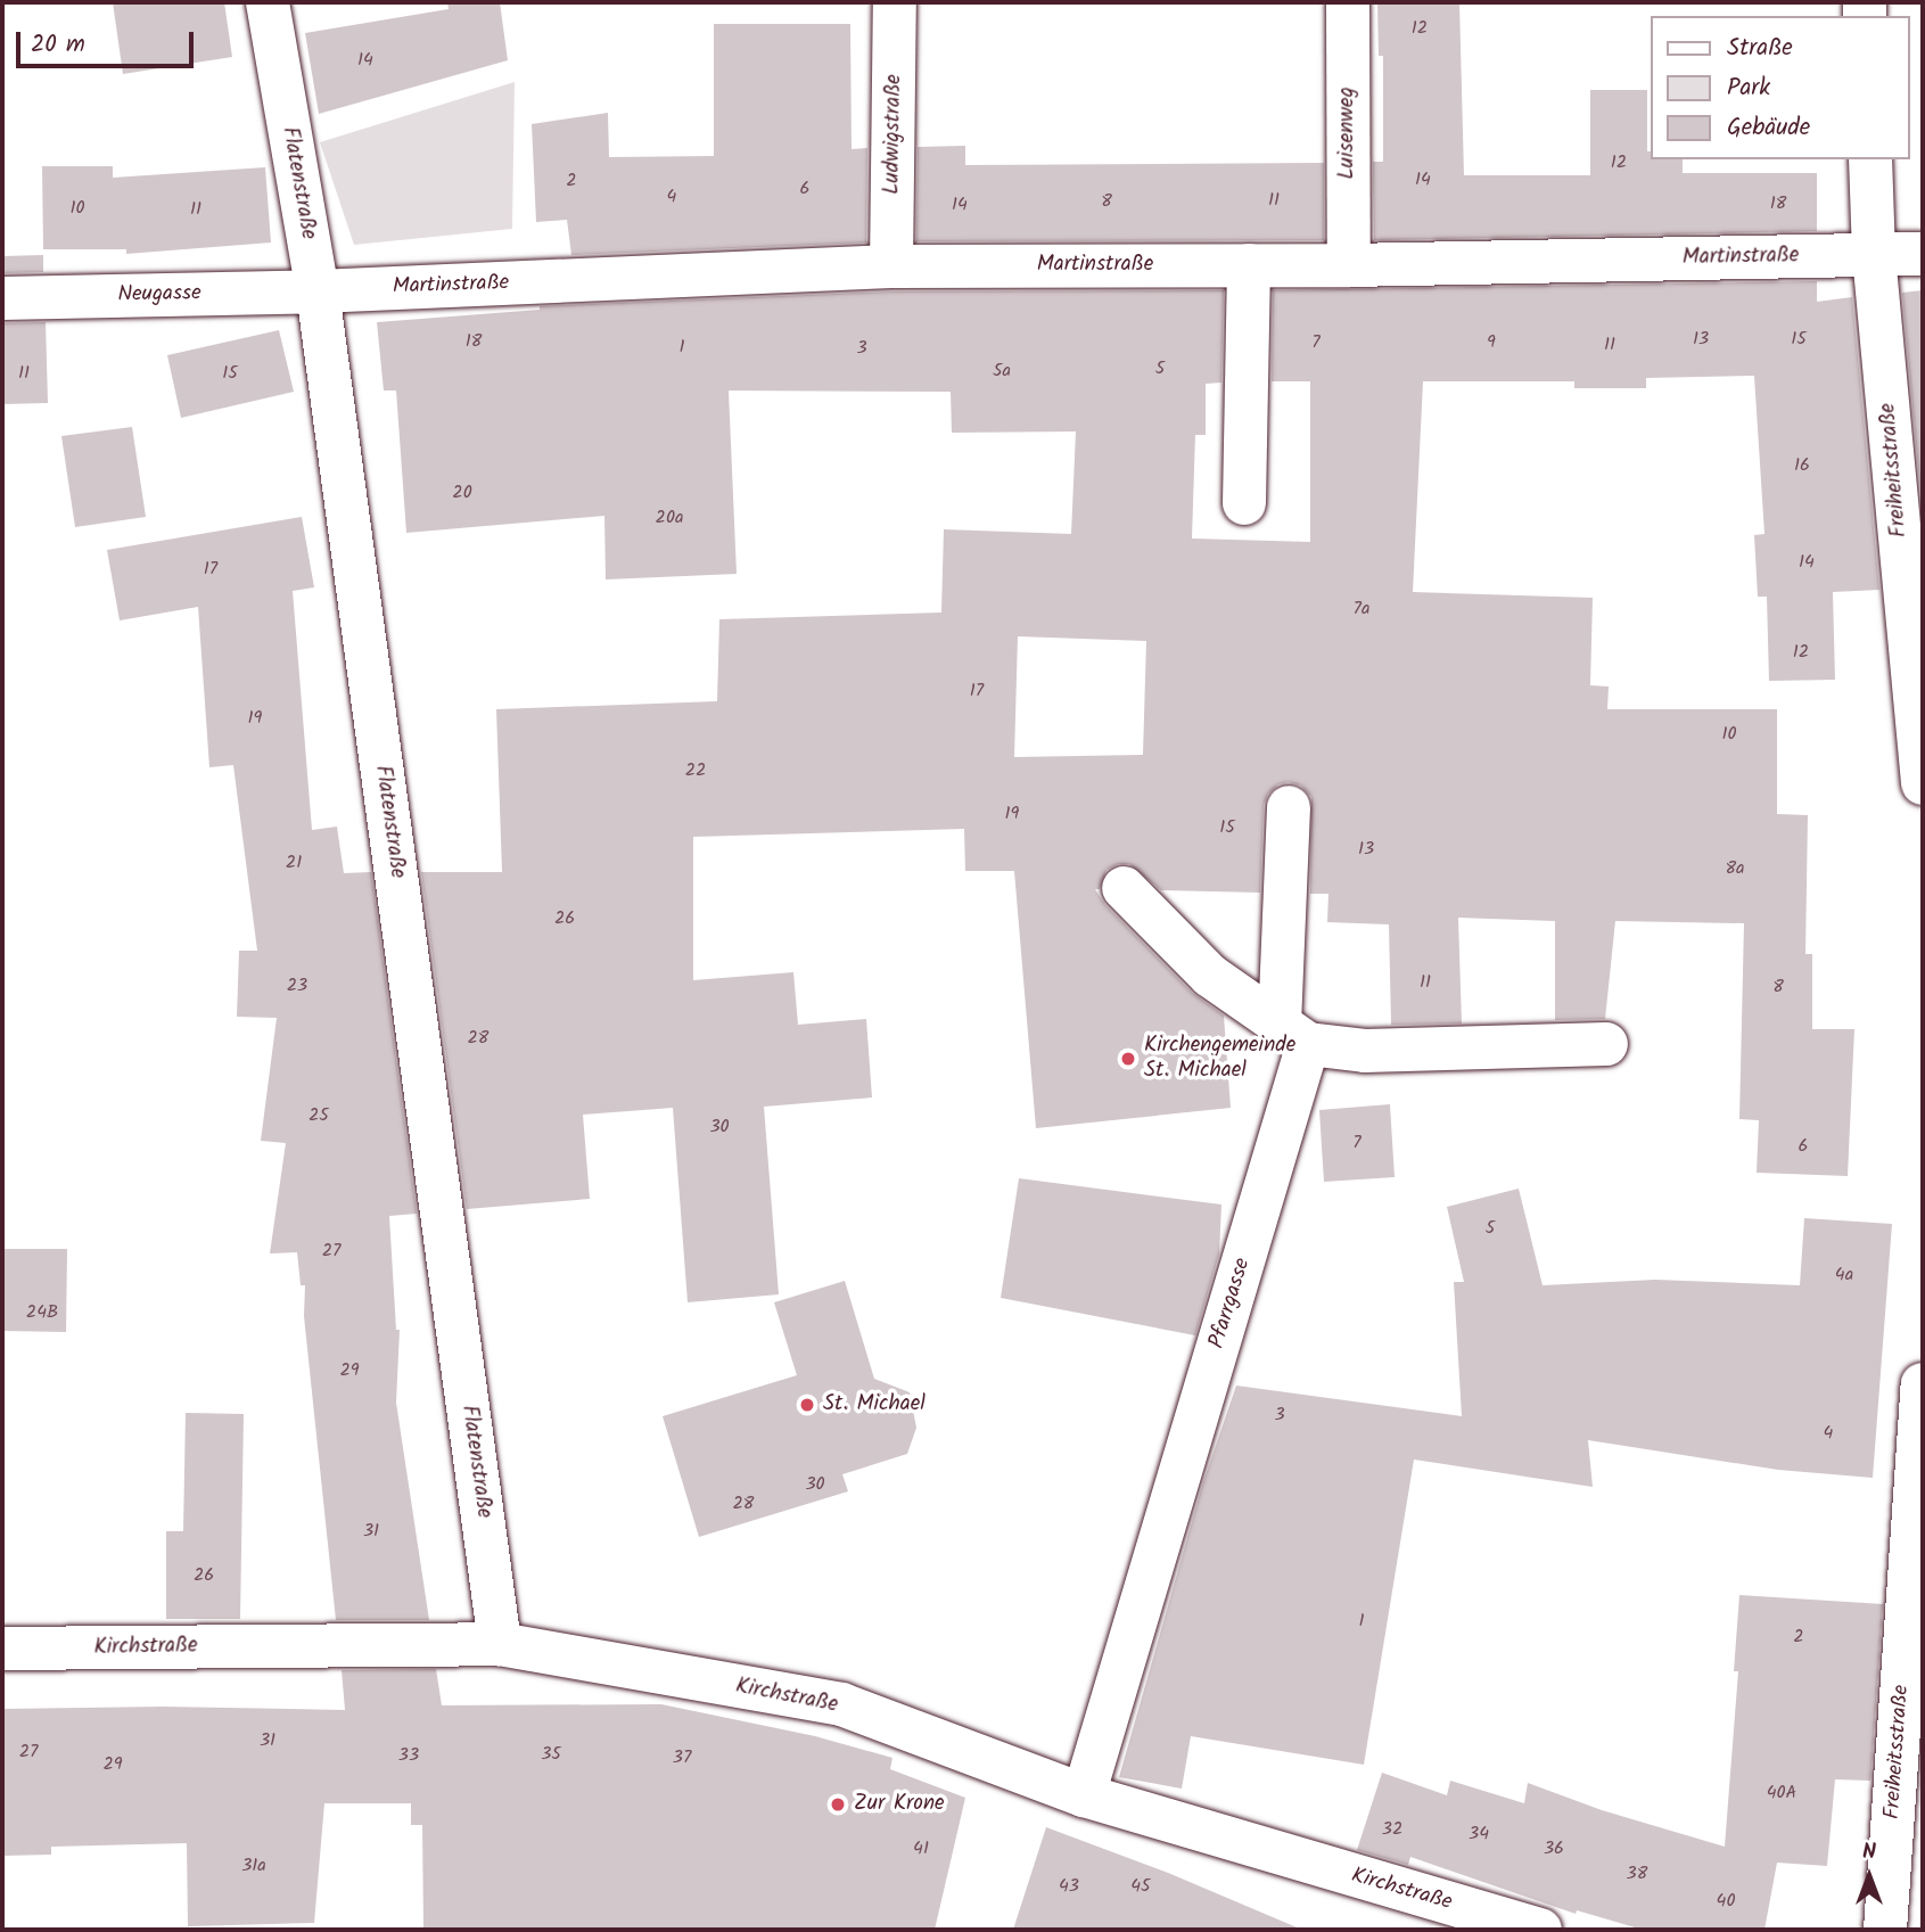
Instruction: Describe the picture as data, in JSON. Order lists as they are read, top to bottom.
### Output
{
  "streets": {
    "street": [
      "Luisenweg",
      "Ludwigstraße",
      "Flatenstraße",
      "Martinstraße",
      "Neugasse",
      "Freiheitsstraße",
      "Pfarrgasse",
      "Kirchstraße"
    ]
  },
  "crossings": [
    ["Luisenweg", "Martinstraße"],
    ["Ludwigstraße", "Martinstraße"],
    ["Flatenstraße", "Martinstraße"],
    ["Flatenstraße", "Neugasse"],
    ["Flatenstraße", "Kirchstraße"],
    ["Martinstraße", "Neugasse"],
    ["Martinstraße", "Freiheitsstraße"],
    ["Pfarrgasse", "Kirchstraße"]
  ],
  "places": ["Kirchengemeinde St. Michael", "St. Michael", "Zur Krone"],
  "house_numbers": [
    "12",
    "14",
    "12",
    "14",
    "2",
    "6",
    "4",
    "11",
    "8",
    "18",
    "14",
    "10",
    "11",
    "13",
    "15",
    "18",
    "7",
    "9",
    "11",
    "1",
    "3",
    "5",
    "5a",
    "11",
    "15",
    "16",
    "20",
    "20a",
    "14",
    "17",
    "7a",
    "12",
    "17",
    "19",
    "10",
    "22",
    "19",
    "15",
    "13",
    "21",
    "8a",
    "26",
    "11",
    "23",
    "8",
    "28",
    "25",
    "30",
    "7",
    "6",
    "5",
    "27",
    "4a",
    "24B",
    "29",
    "3",
    "4",
    "30",
    "28",
    "31",
    "26",
    "1",
    "2",
    "31",
    "27",
    "35",
    "33",
    "37",
    "29",
    "40A",
    "32",
    "34",
    "41",
    "36",
    "31a",
    "38",
    "43",
    "45",
    "40"
  ],
  "legend": ["Straße", "Park", "Gebäude"],
  "scale_bar": "20 m",
  "north": "top"
}
